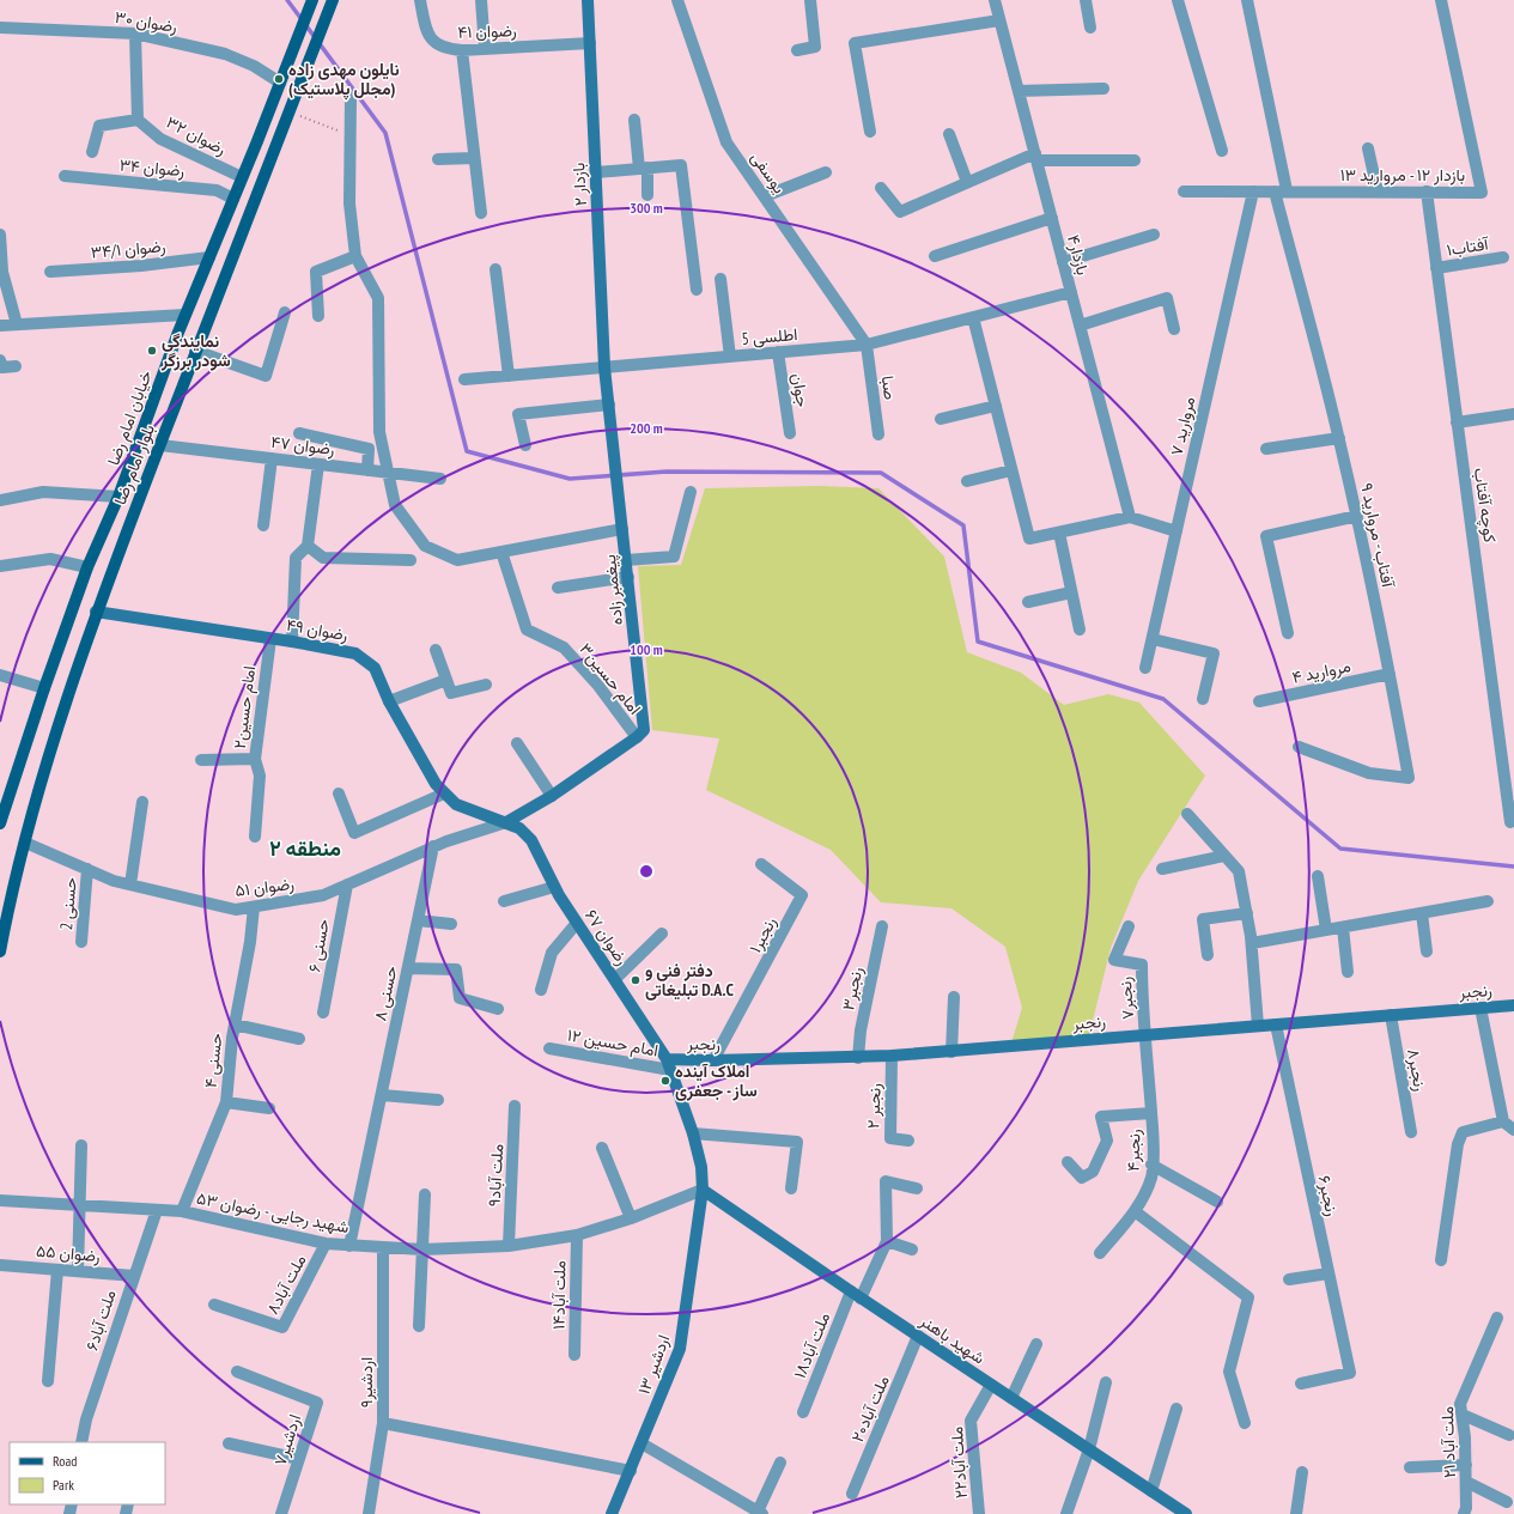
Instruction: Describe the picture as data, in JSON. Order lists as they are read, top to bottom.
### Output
{
  "streets": {
    "main road": ["خیابان امام رضا", "بلوار امام رضا"],
    "street": [
      "رضوان ۳۰",
      "رضوان ۴۱",
      "رضوان ۳۲",
      "رضوان ۳۴",
      "یوسفی",
      "بازدار ۱۲ - مروارید ۱۳",
      "بازدار ۲",
      "آفتاب۱",
      "رضوان ۳۴/۱",
      "بازدار۴",
      "اطلسی 5",
      "صبا",
      "جوان",
      "مروارید ۷",
      "رضوان ۴۷",
      "کوچه آفتاب",
      "آفتاب - مروارید ۹",
      "پیغمبر زاده",
      "رضوان ۴۹",
      "مروارید ۴",
      "امام حسین۳",
      "امام حسین۲",
      "رضوان ۵۱",
      "حسنی 2",
      "رنجبر۱",
      "رضوان ۶۷",
      "حسنی ۶",
      "رنجبر۳",
      "رنجبر",
      "حسنی ۸",
      "رنجبر۷",
      "امام حسین ۱۲",
      "حسنی ۴",
      "رنجبر۸",
      "رنجبر ۲",
      "رنجبر۴",
      "ملت آباد۹",
      "رنجبر۶",
      "شهید رجایی - رضوان ۵۳",
      "رضوان ۵۵",
      "ملت آباد۸",
      "ملت آباد۱۴",
      "ملت آباد۶",
      "شهید باهنر",
      "ملت آباد۱۸",
      "اردشیر ۱۳",
      "اردشیر۹",
      "ملت آباد۲۰",
      "اردشیر۷",
      "ملت آباد ۲۱",
      "ملت آباد۲۲"
    ]
  },
  "crossings": [
    ["رضوان ۳۰", "خیابان امام رضا"],
    ["رضوان ۴۱", "بازدار ۲"],
    ["رضوان ۳۲", "خیابان امام رضا"],
    ["رضوان ۳۴", "خیابان امام رضا"],
    ["یوسفی", "اطلسی 5"],
    ["یوسفی", "صبا"],
    ["بازدار ۱۲ - مروارید ۱۳", "مروارید ۷"],
    ["بازدار ۱۲ - مروارید ۱۳", "کوچه آفتاب"],
    ["بازدار ۱۲ - مروارید ۱۳", "آفتاب - مروارید ۹"],
    ["بازدار ۲", "اطلسی 5"],
    ["بازدار ۲", "پیغمبر زاده"],
    ["آفتاب۱", "کوچه آفتاب"],
    ["رضوان ۳۴/۱", "خیابان امام رضا"],
    ["بازدار۴", "اطلسی 5"],
    ["اطلسی 5", "صبا"],
    ["اطلسی 5", "جوان"],
    ["اطلسی 5", "پیغمبر زاده"],
    ["رضوان ۴۷", "بلوار امام رضا"],
    ["بلوار امام رضا", "رضوان ۴۹"],
    ["بلوار امام رضا", "رضوان ۵۱"],
    ["آفتاب - مروارید ۹", "مروارید ۴"],
    ["پیغمبر زاده", "امام حسین۳"],
    ["رضوان ۴۹", "امام حسین۲"],
    ["رضوان ۴۹", "رضوان ۵۱"],
    ["رضوان ۴۹", "رضوان ۶۷"],
    ["رضوان ۵۱", "حسنی 2"],
    ["رضوان ۵۱", "رضوان ۶۷"],
    ["رضوان ۵۱", "حسنی ۶"],
    ["رضوان ۵۱", "حسنی ۸"],
    ["رضوان ۵۱", "حسنی ۴"],
    ["رنجبر۱", "رنجبر"],
    ["رضوان ۶۷", "رنجبر"],
    ["رضوان ۶۷", "امام حسین ۱۲"],
    ["رضوان ۶۷", "شهید رجایی - رضوان ۵۳"],
    ["رضوان ۶۷", "شهید باهنر"],
    ["رضوان ۶۷", "اردشیر ۱۳"],
    ["رنجبر۳", "رنجبر"],
    ["رنجبر", "رنجبر۷"],
    ["رنجبر", "امام حسین ۱۲"],
    ["رنجبر", "رنجبر۸"],
    ["رنجبر", "رنجبر ۲"],
    ["رنجبر", "رنجبر۴"],
    ["رنجبر", "رنجبر۶"],
    ["حسنی ۸", "شهید رجایی - رضوان ۵۳"],
    ["رنجبر۷", "رنجبر۴"],
    ["حسنی ۴", "شهید رجایی - رضوان ۵۳"],
    ["ملت آباد۹", "شهید رجایی - رضوان ۵۳"],
    ["شهید رجایی - رضوان ۵۳", "ملت آباد۸"],
    ["شهید رجایی - رضوان ۵۳", "ملت آباد۱۴"],
    ["شهید رجایی - رضوان ۵۳", "ملت آباد۶"],
    ["شهید رجایی - رضوان ۵۳", "شهید باهنر"],
    ["شهید رجایی - رضوان ۵۳", "اردشیر ۱۳"],
    ["شهید رجایی - رضوان ۵۳", "اردشیر۹"],
    ["رضوان ۵۵", "ملت آباد۶"],
    ["شهید باهنر", "ملت آباد۱۸"],
    ["شهید باهنر", "اردشیر ۱۳"],
    ["شهید باهنر", "ملت آباد۲۰"],
    ["شهید باهنر", "ملت آباد۲۲"]
  ],
  "districts": ["منطقه ۲"],
  "places": [
    "نایلون مهدی زاده (مجلل پلاستیک)",
    "نمایندگی شودر برزگر",
    "دفتر فنی و تبلیغاتی D.A.C",
    "املاک آینده ساز - جعفری"
  ],
  "legend": ["Road", "Park"],
  "rings": ["300 m", "200 m", "100 m"]
}
